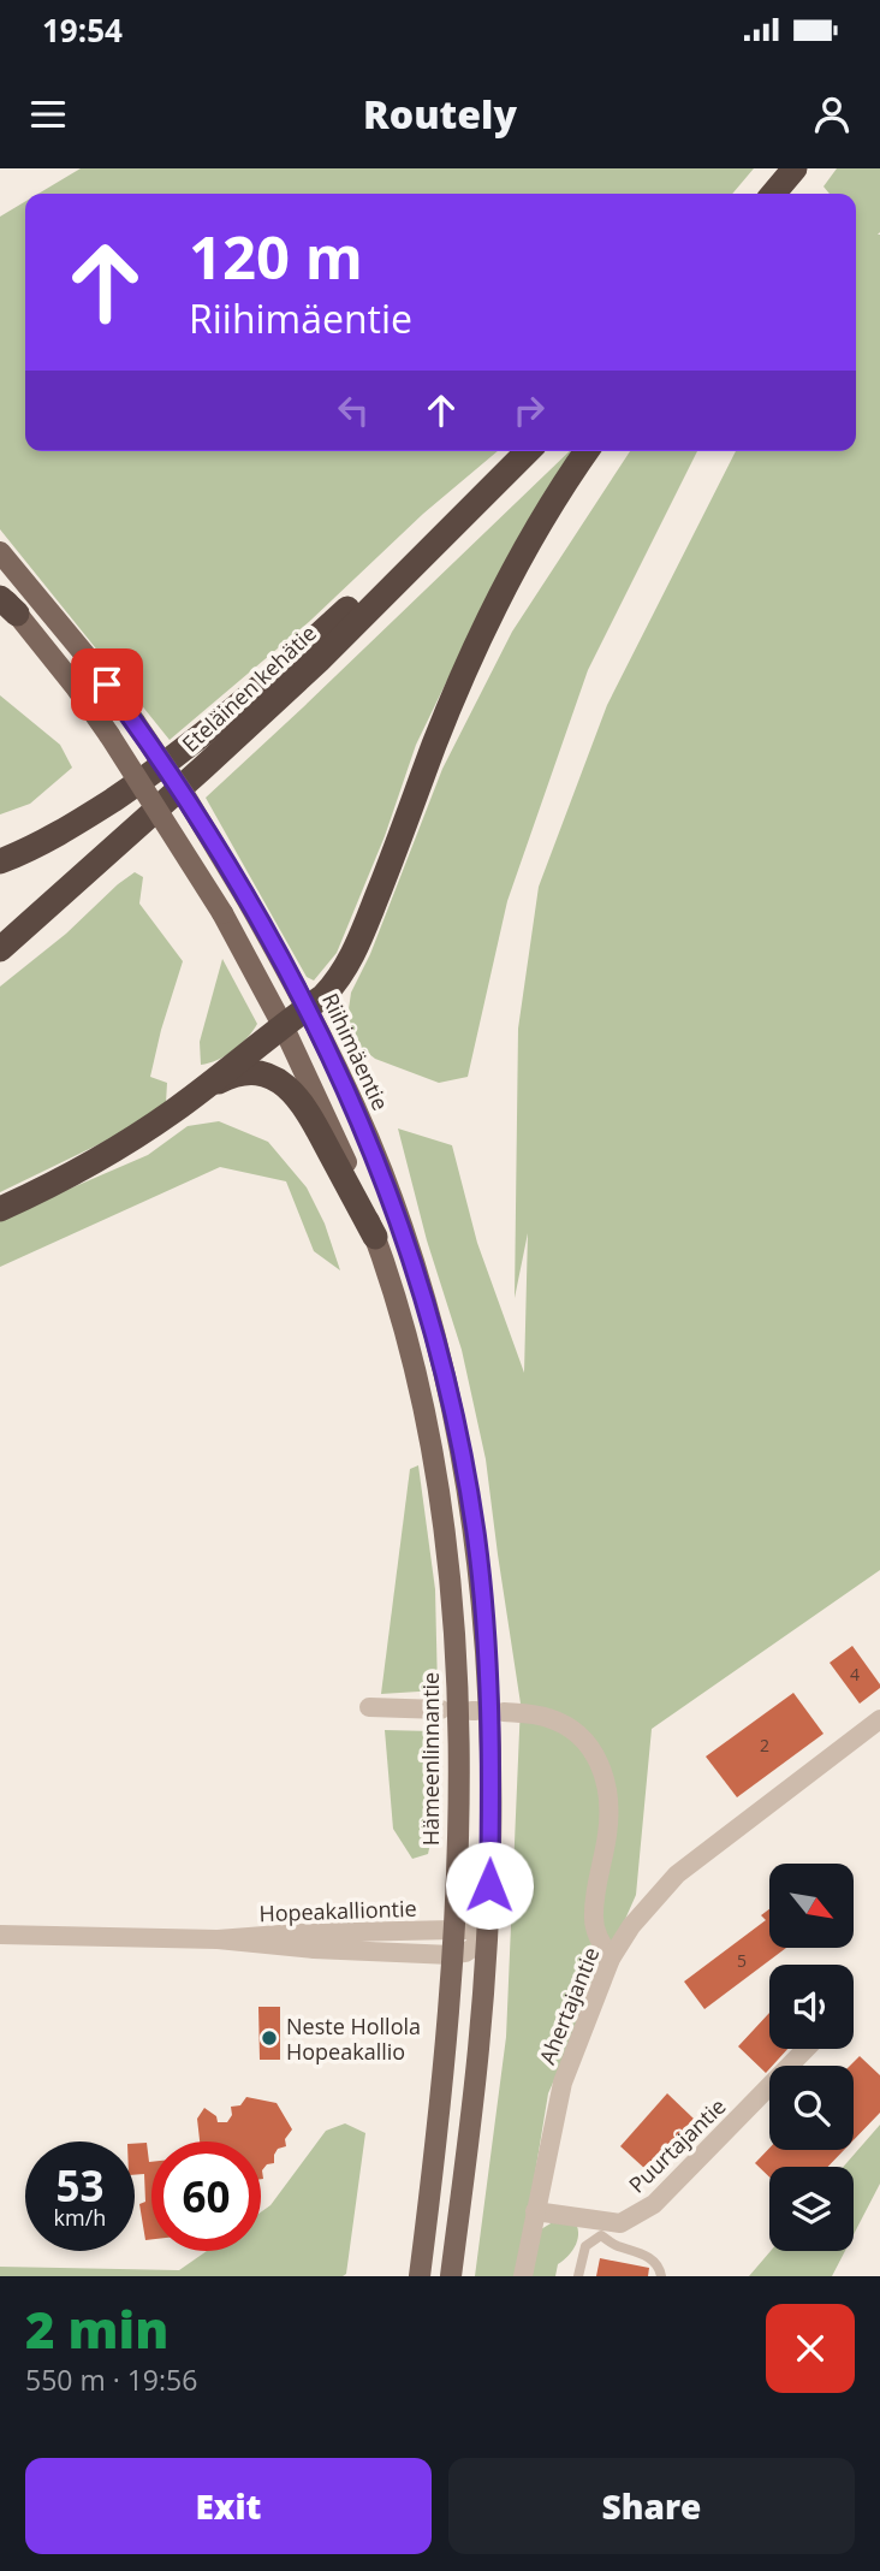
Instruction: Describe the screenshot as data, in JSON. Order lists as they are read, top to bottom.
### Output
{
  "streets": {
    "highway": ["Eteläinen kehätie"],
    "main road": ["Riihimäentie", "Hämeenlinnantie"],
    "street": ["Hopeakalliontie", "Ahertajantie", "Puurtajantie"]
  },
  "crossings": [
    ["Riihimäentie", "Hopeakalliontie"],
    ["Hämeenlinnantie", "Hopeakalliontie"],
    ["Ahertajantie", "Puurtajantie"]
  ],
  "places": ["Neste Hollola Hopeakallio"],
  "house_numbers": ["4", "2", "5"],
  "north": "bottom right",
  "page": {
    "status": "19:54",
    "header": "Routely",
    "turn": ["120 m", "Riihimäentie"],
    "speed": "53 km/h",
    "limit": "60",
    "heading": ["2 min", "550 m · 19:56"],
    "buttons": ["Exit", "Share"]
  }
}
